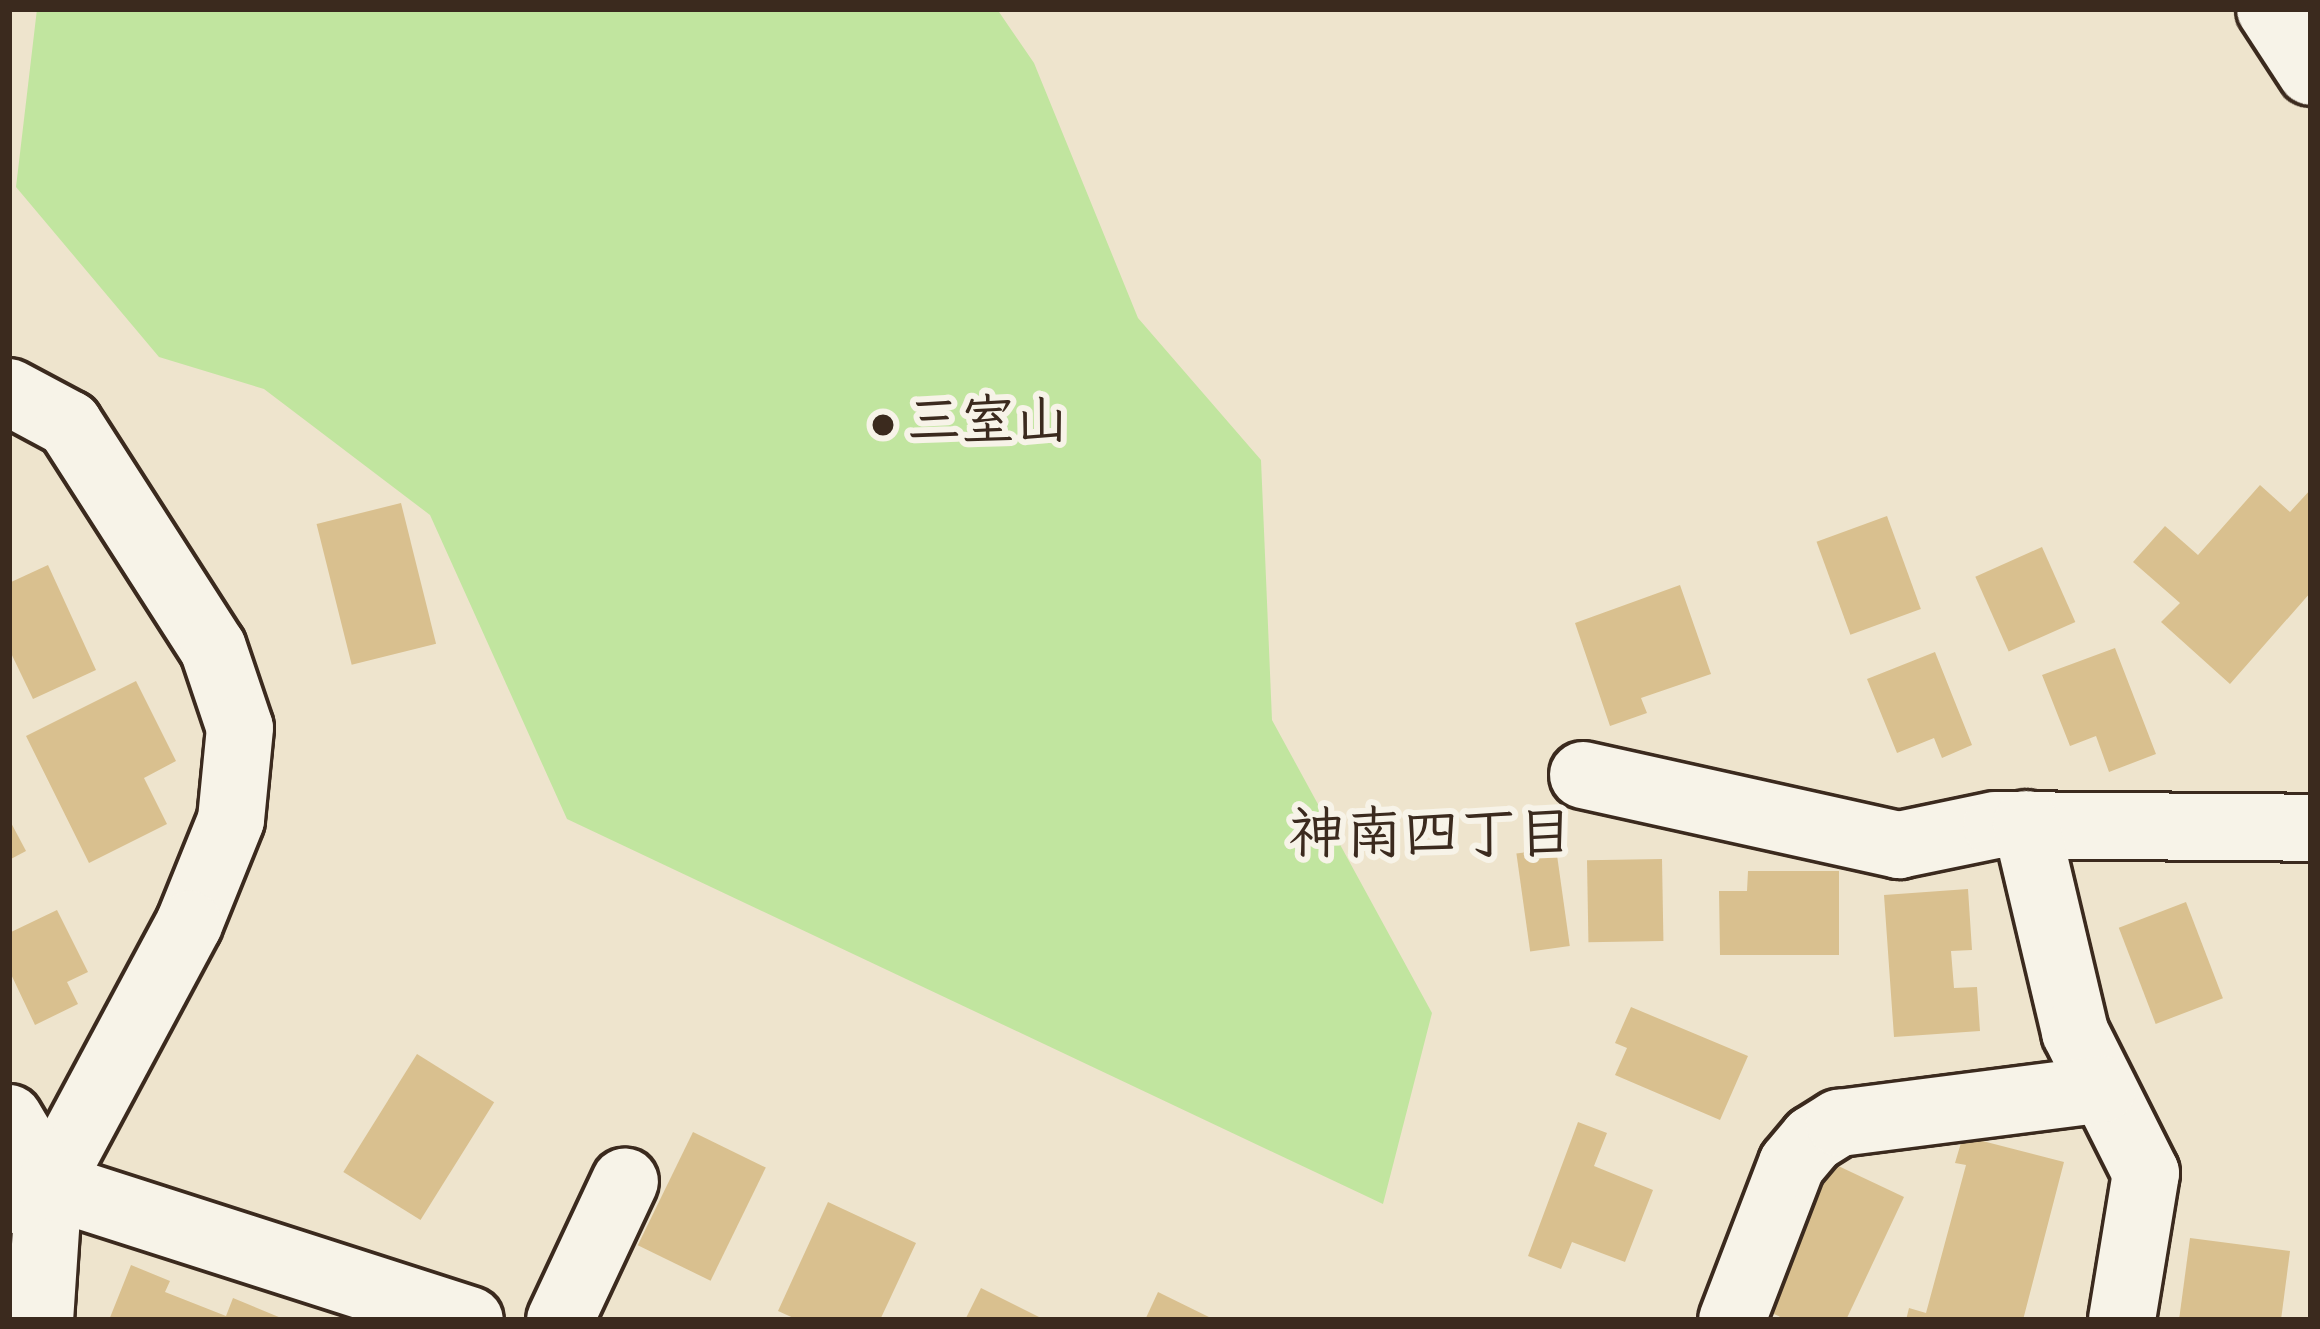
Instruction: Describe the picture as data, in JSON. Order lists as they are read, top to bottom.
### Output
{
  "districts": ["神南四丁目"],
  "places": ["三室山"]
}
